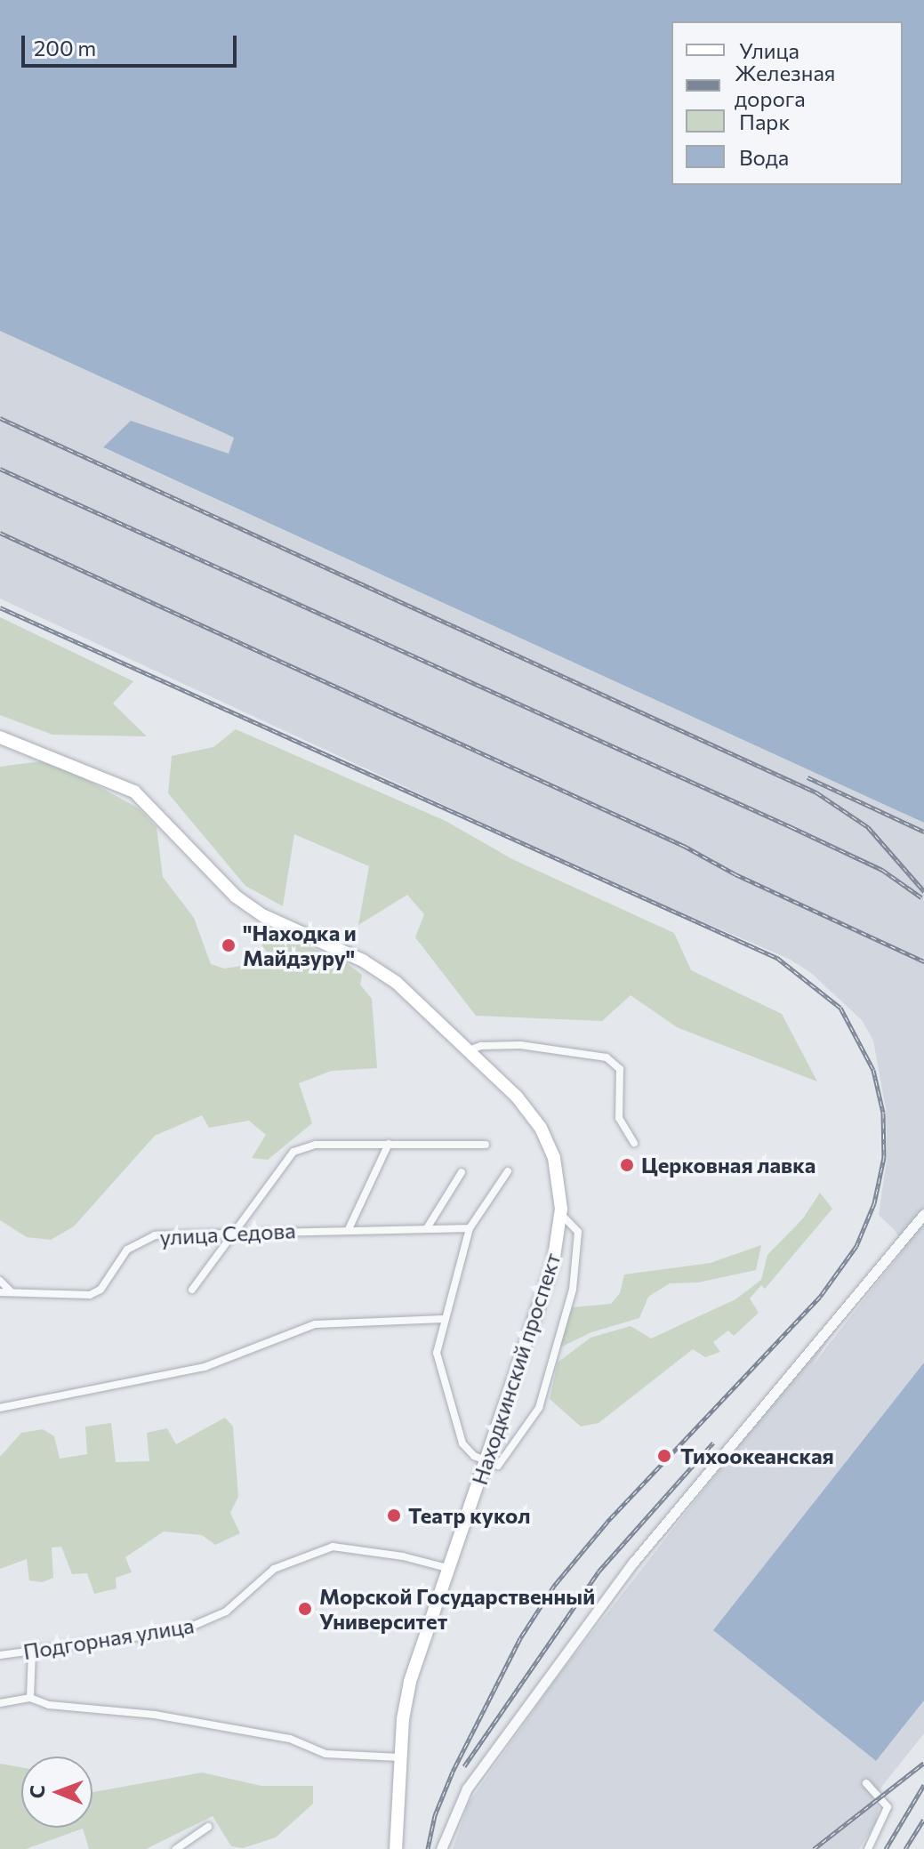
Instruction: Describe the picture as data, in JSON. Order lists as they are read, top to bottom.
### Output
{
  "streets": {
    "main road": ["Находкинский проспект"],
    "street": ["улица Седова", "Подгорная улица"]
  },
  "crossings": [
    ["Находкинский проспект", "Подгорная улица"]
  ],
  "places": [
    "\"Находка и Майдзуру\"",
    "Церковная лавка",
    "Тихоокеанская",
    "Театр кукол",
    "Морской Государственный Университет"
  ],
  "legend": [
    "Улица",
    "Железная дорога",
    "Парк",
    "Вода"
  ],
  "scale_bar": "200 m",
  "north": "left"
}
